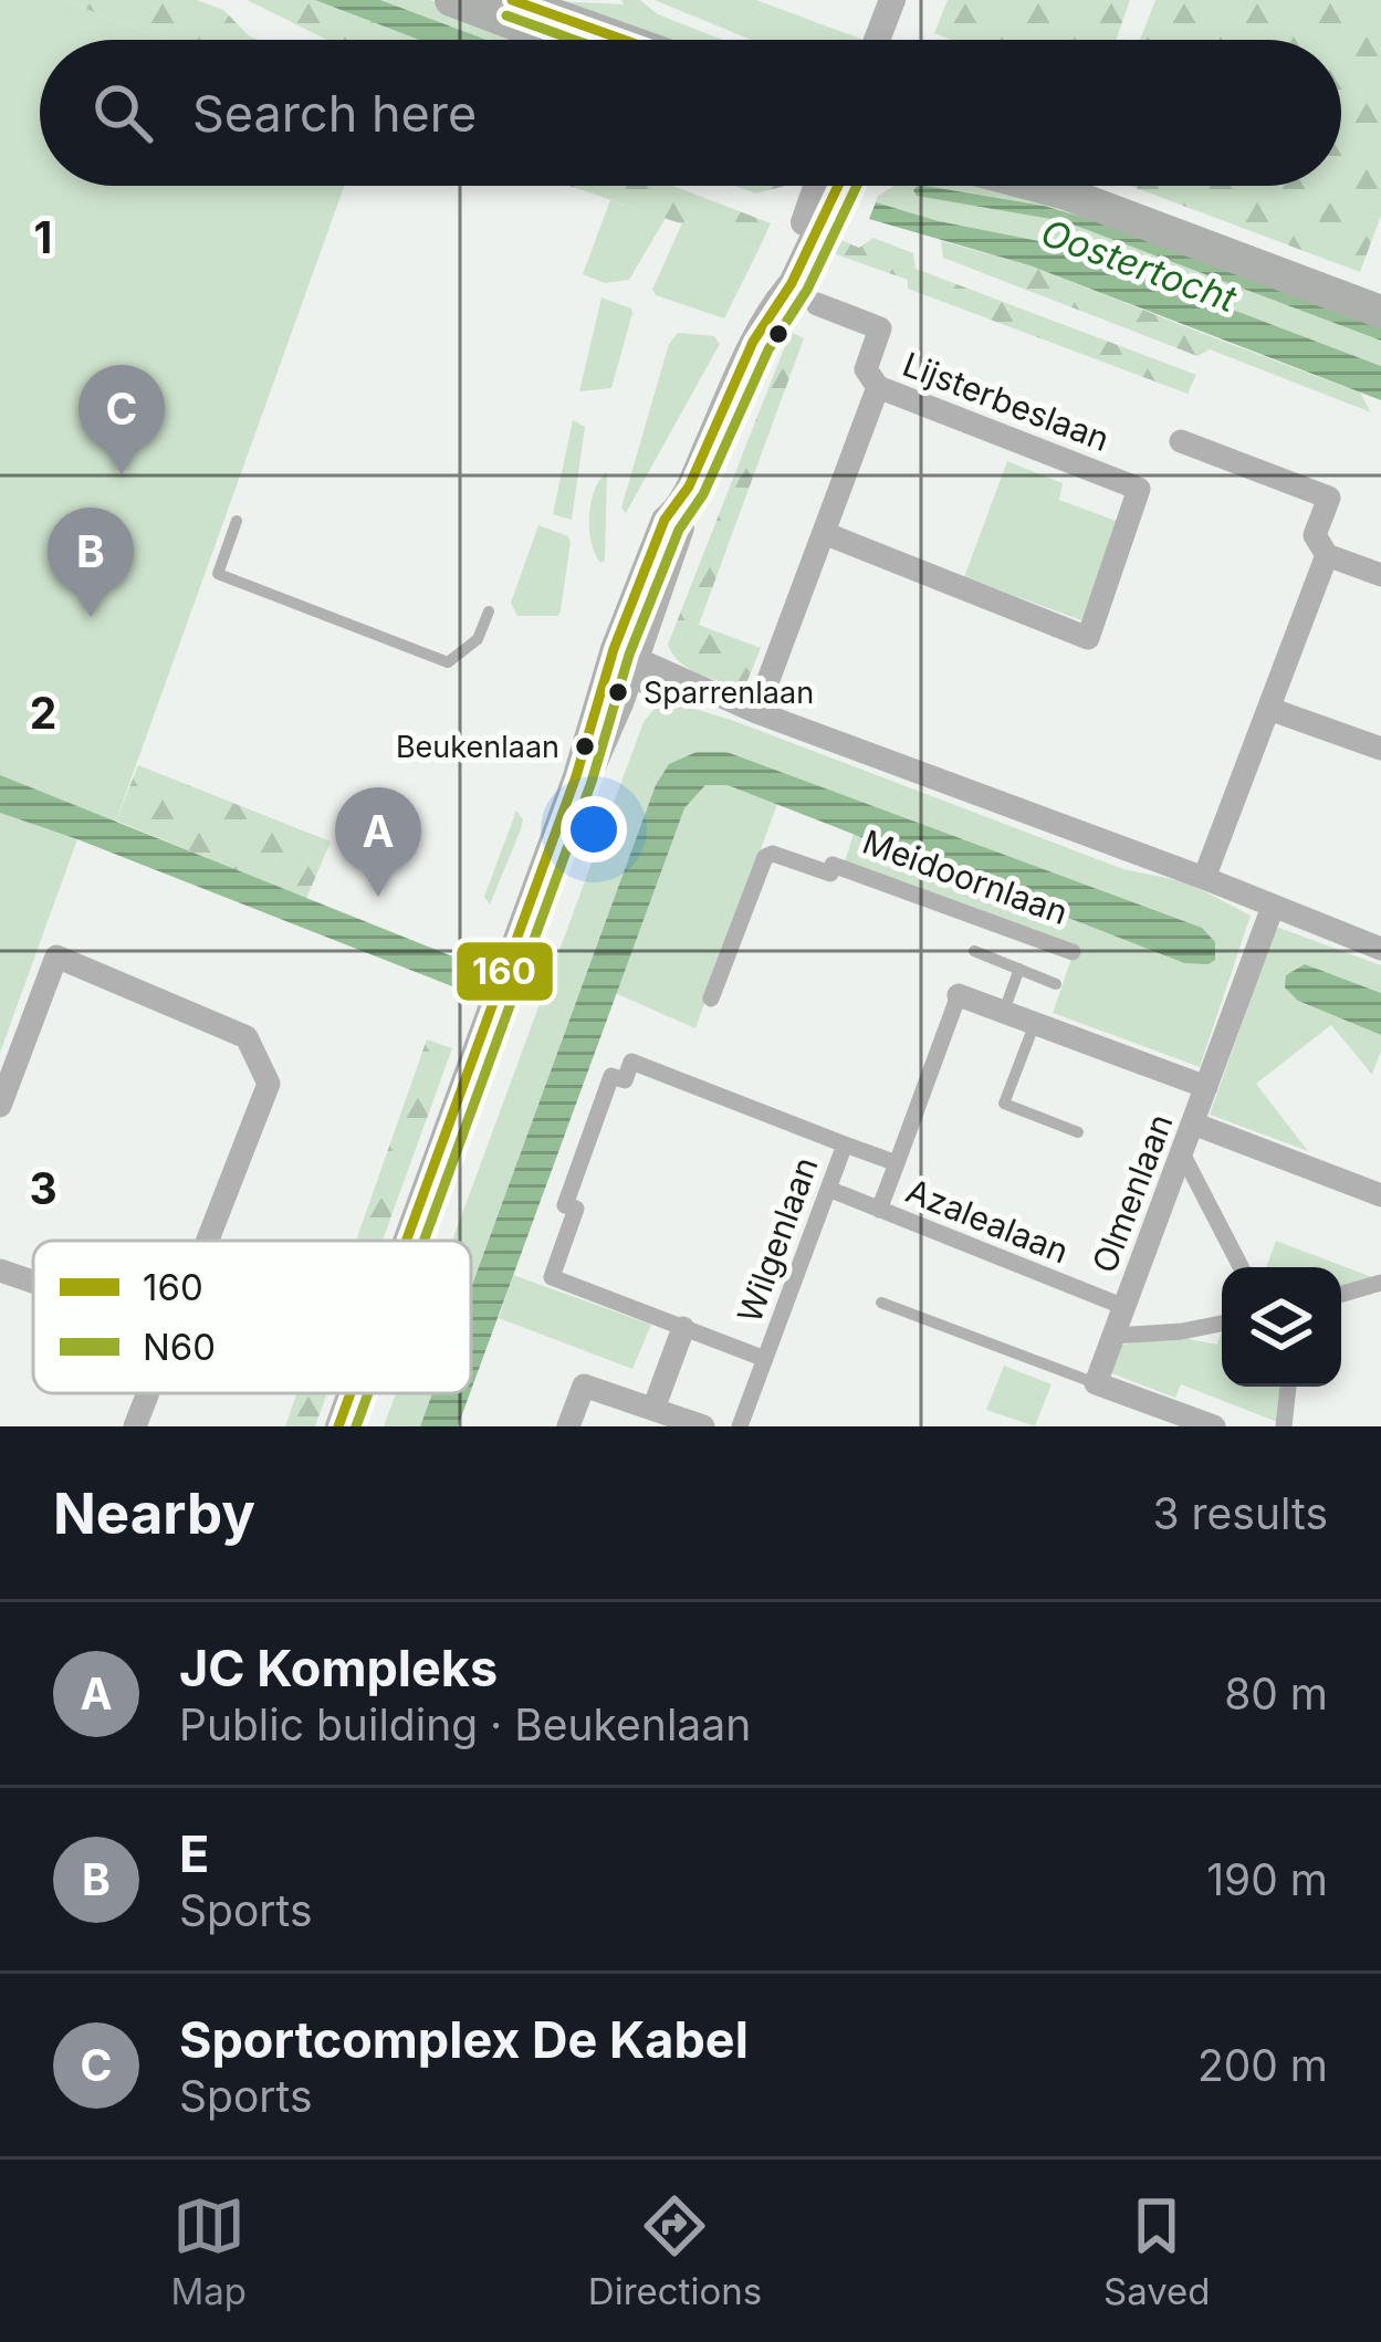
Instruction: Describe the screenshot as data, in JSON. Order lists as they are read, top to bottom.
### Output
{
  "streets": {
    "street": [
      "Lijsterbeslaan",
      "Meidoornlaan",
      "Olmenlaan",
      "Azalealaan",
      "Wilgenlaan"
    ]
  },
  "crossings": [
    ["Olmenlaan", "Azalealaan"],
    ["Azalealaan", "Wilgenlaan"]
  ],
  "water": ["Oostertocht"],
  "places": ["Sparrenlaan", "Beukenlaan"],
  "lines": ["transit line 160", "transit line N60"],
  "legend": ["160", "N60"],
  "page": {
    "search": "Search here",
    "pins": ["C", "B", "A"],
    "heading": ["Nearby", "3 results"],
    "list": [
      {
        "mark": "A",
        "name": "JC Kompleks",
        "note": "Public building · Beukenlaan",
        "value": "80 m"
      },
      {
        "mark": "B",
        "name": "E",
        "note": "Sports",
        "value": "190 m"
      },
      {
        "mark": "C",
        "name": "Sportcomplex De Kabel",
        "note": "Sports",
        "value": "200 m"
      }
    ],
    "nav": ["Map", "Directions", "Saved"]
  },
  "grid": {
    "rows": ["1", "2", "3"]
  }
}
